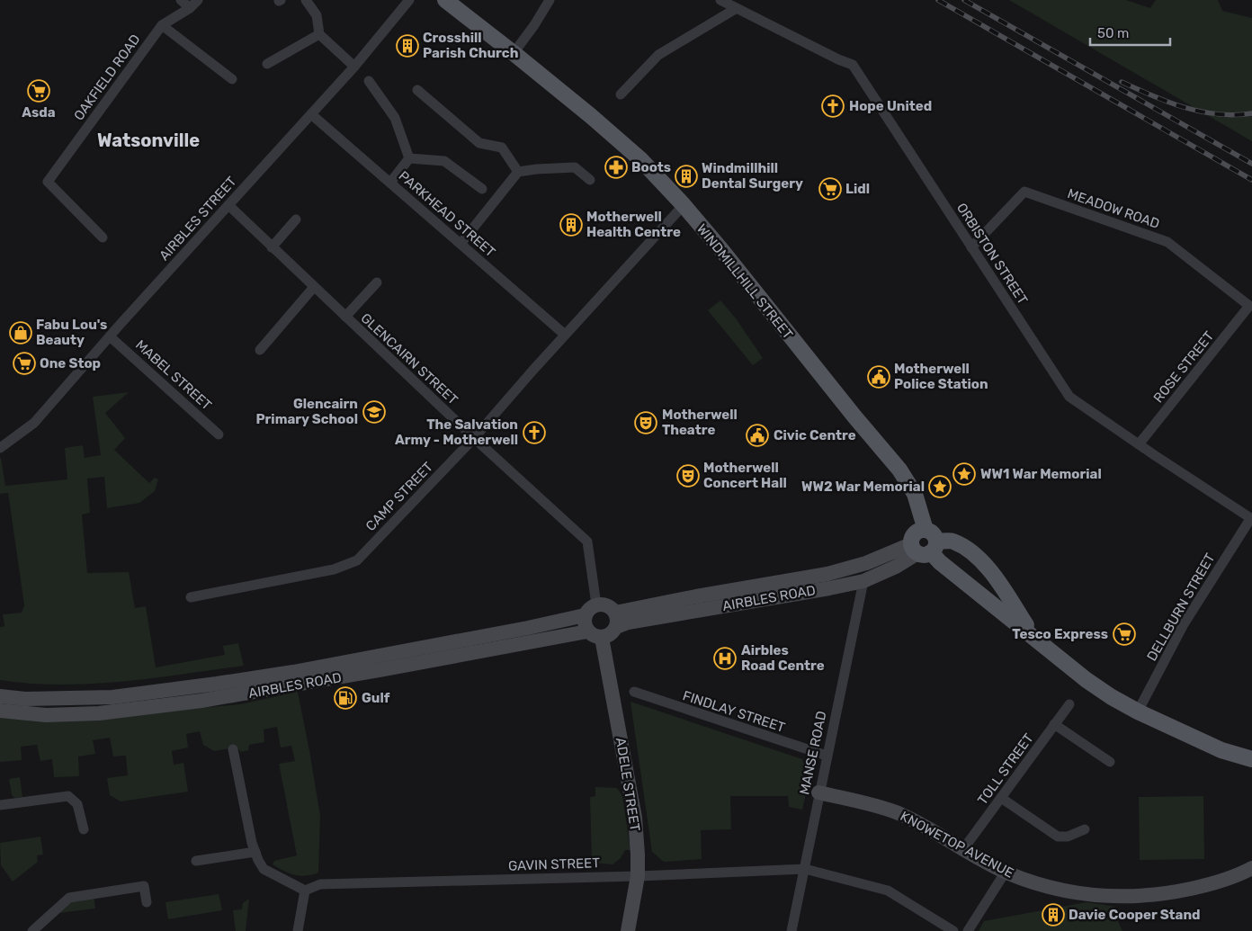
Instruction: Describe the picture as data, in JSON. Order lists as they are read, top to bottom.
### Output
{
  "streets": {
    "main road": [
      "WINDMILLHILL STREET",
      "AIRBLES ROAD",
      "ADELE STREET",
      "KNOWETOP AVENUE"
    ],
    "street": [
      "OAKFIELD ROAD",
      "MEADOW ROAD",
      "PARKHEAD STREET",
      "AIRBLES STREET",
      "ORBISTON STREET",
      "GLENCAIRN STREET",
      "ROSE STREET",
      "MABEL STREET",
      "CAMP STREET",
      "DELLBURN STREET",
      "FINDLAY STREET",
      "MANSE ROAD",
      "TOLL STREET",
      "GAVIN STREET"
    ]
  },
  "crossings": [
    ["MEADOW ROAD", "ORBISTON STREET"],
    ["MEADOW ROAD", "ROSE STREET"],
    ["PARKHEAD STREET", "AIRBLES STREET"],
    ["PARKHEAD STREET", "CAMP STREET"],
    ["AIRBLES STREET", "GLENCAIRN STREET"],
    ["AIRBLES STREET", "MABEL STREET"],
    ["ORBISTON STREET", "ROSE STREET"],
    ["ORBISTON STREET", "DELLBURN STREET"],
    ["WINDMILLHILL STREET", "CAMP STREET"],
    ["WINDMILLHILL STREET", "AIRBLES ROAD"],
    ["WINDMILLHILL STREET", "DELLBURN STREET"],
    ["GLENCAIRN STREET", "CAMP STREET"],
    ["GLENCAIRN STREET", "AIRBLES ROAD"],
    ["GLENCAIRN STREET", "ADELE STREET"],
    ["AIRBLES ROAD", "MANSE ROAD"],
    ["AIRBLES ROAD", "ADELE STREET"],
    ["FINDLAY STREET", "MANSE ROAD"],
    ["MANSE ROAD", "KNOWETOP AVENUE"],
    ["MANSE ROAD", "GAVIN STREET"],
    ["TOLL STREET", "KNOWETOP AVENUE"],
    ["ADELE STREET", "GAVIN STREET"]
  ],
  "districts": ["Watsonville"],
  "places": {
    "building": [
      "Crosshill Parish Church",
      "Windmillhill Dental Surgery",
      "Motherwell Health Centre",
      "Davie Cooper Stand"
    ],
    "supermarket": [
      "Asda",
      "Lidl",
      "One Stop",
      "Tesco Express"
    ],
    "church": ["Hope United", "The Salvation Army - Motherwell"],
    "pharmacy": ["Boots"],
    "shop": ["Fabu Lou's Beauty"],
    "public building": ["Motherwell Police Station", "Civic Centre"],
    "school or university": ["Glencairn Primary School"],
    "theatre": ["Motherwell Theatre", "Motherwell Concert Hall"],
    "place": ["WW1 War Memorial", "WW2 War Memorial"],
    "hospital": ["Airbles Road Centre"],
    "fuel station": ["Gulf"]
  },
  "scale_bar": "50 m"
}
